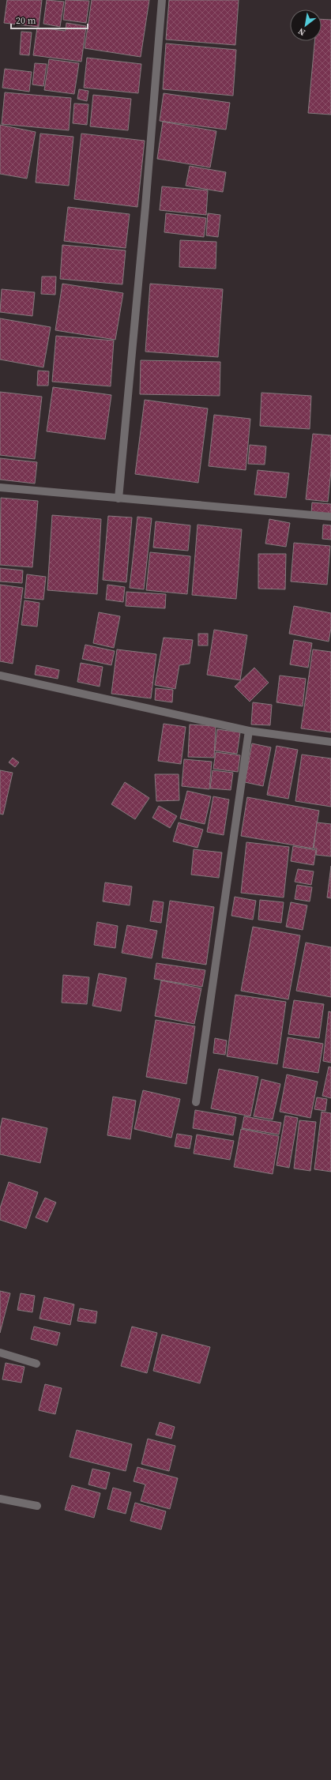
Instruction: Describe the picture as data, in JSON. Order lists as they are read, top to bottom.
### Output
{
  "scale_bar": "20 m",
  "north": "bottom left"
}
